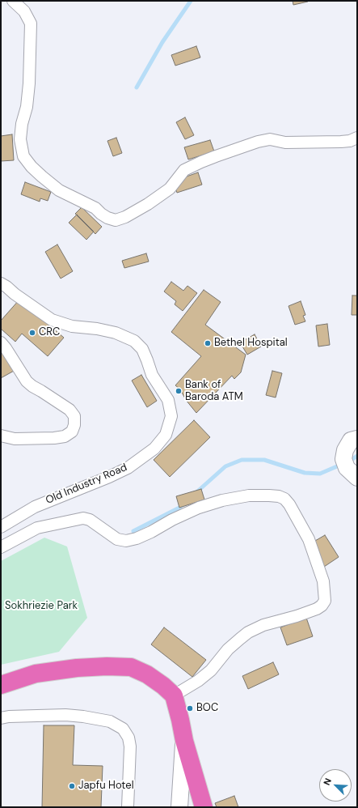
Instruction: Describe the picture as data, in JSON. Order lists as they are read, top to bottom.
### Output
{
  "streets": {
    "street": ["Old Industry Road"]
  },
  "parks": ["Sokhriezie Park"],
  "places": [
    "CRC",
    "Bethel Hospital",
    "Bank of Baroda ATM",
    "BOC",
    "Japfu Hotel"
  ],
  "north": "top left"
}
